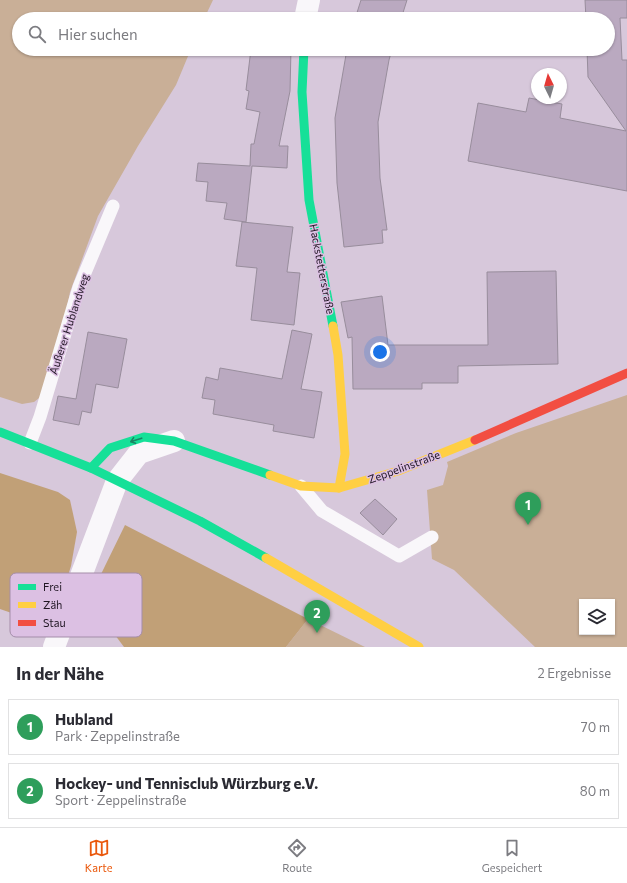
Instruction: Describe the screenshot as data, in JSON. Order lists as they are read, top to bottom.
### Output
{
  "streets": {
    "street": ["Hackstetterstraße", "Zeppelinstraße"],
    "lane": ["Äußerer Hublandweg"]
  },
  "crossings": [
    ["Hackstetterstraße", "Zeppelinstraße"]
  ],
  "legend": ["Frei", "Zäh", "Stau"],
  "north": "top",
  "page": {
    "search": "Hier suchen",
    "pins": ["1", "2"],
    "heading": ["In der Nähe", "2 Ergebnisse"],
    "list": [
      {
        "mark": "1",
        "name": "Hubland",
        "note": "Park · Zeppelinstraße",
        "value": "70 m"
      },
      {
        "mark": "2",
        "name": "Hockey- und Tennisclub Würzburg e.V.",
        "note": "Sport · Zeppelinstraße",
        "value": "80 m"
      }
    ],
    "nav": ["Karte", "Route", "Gespeichert"]
  }
}
